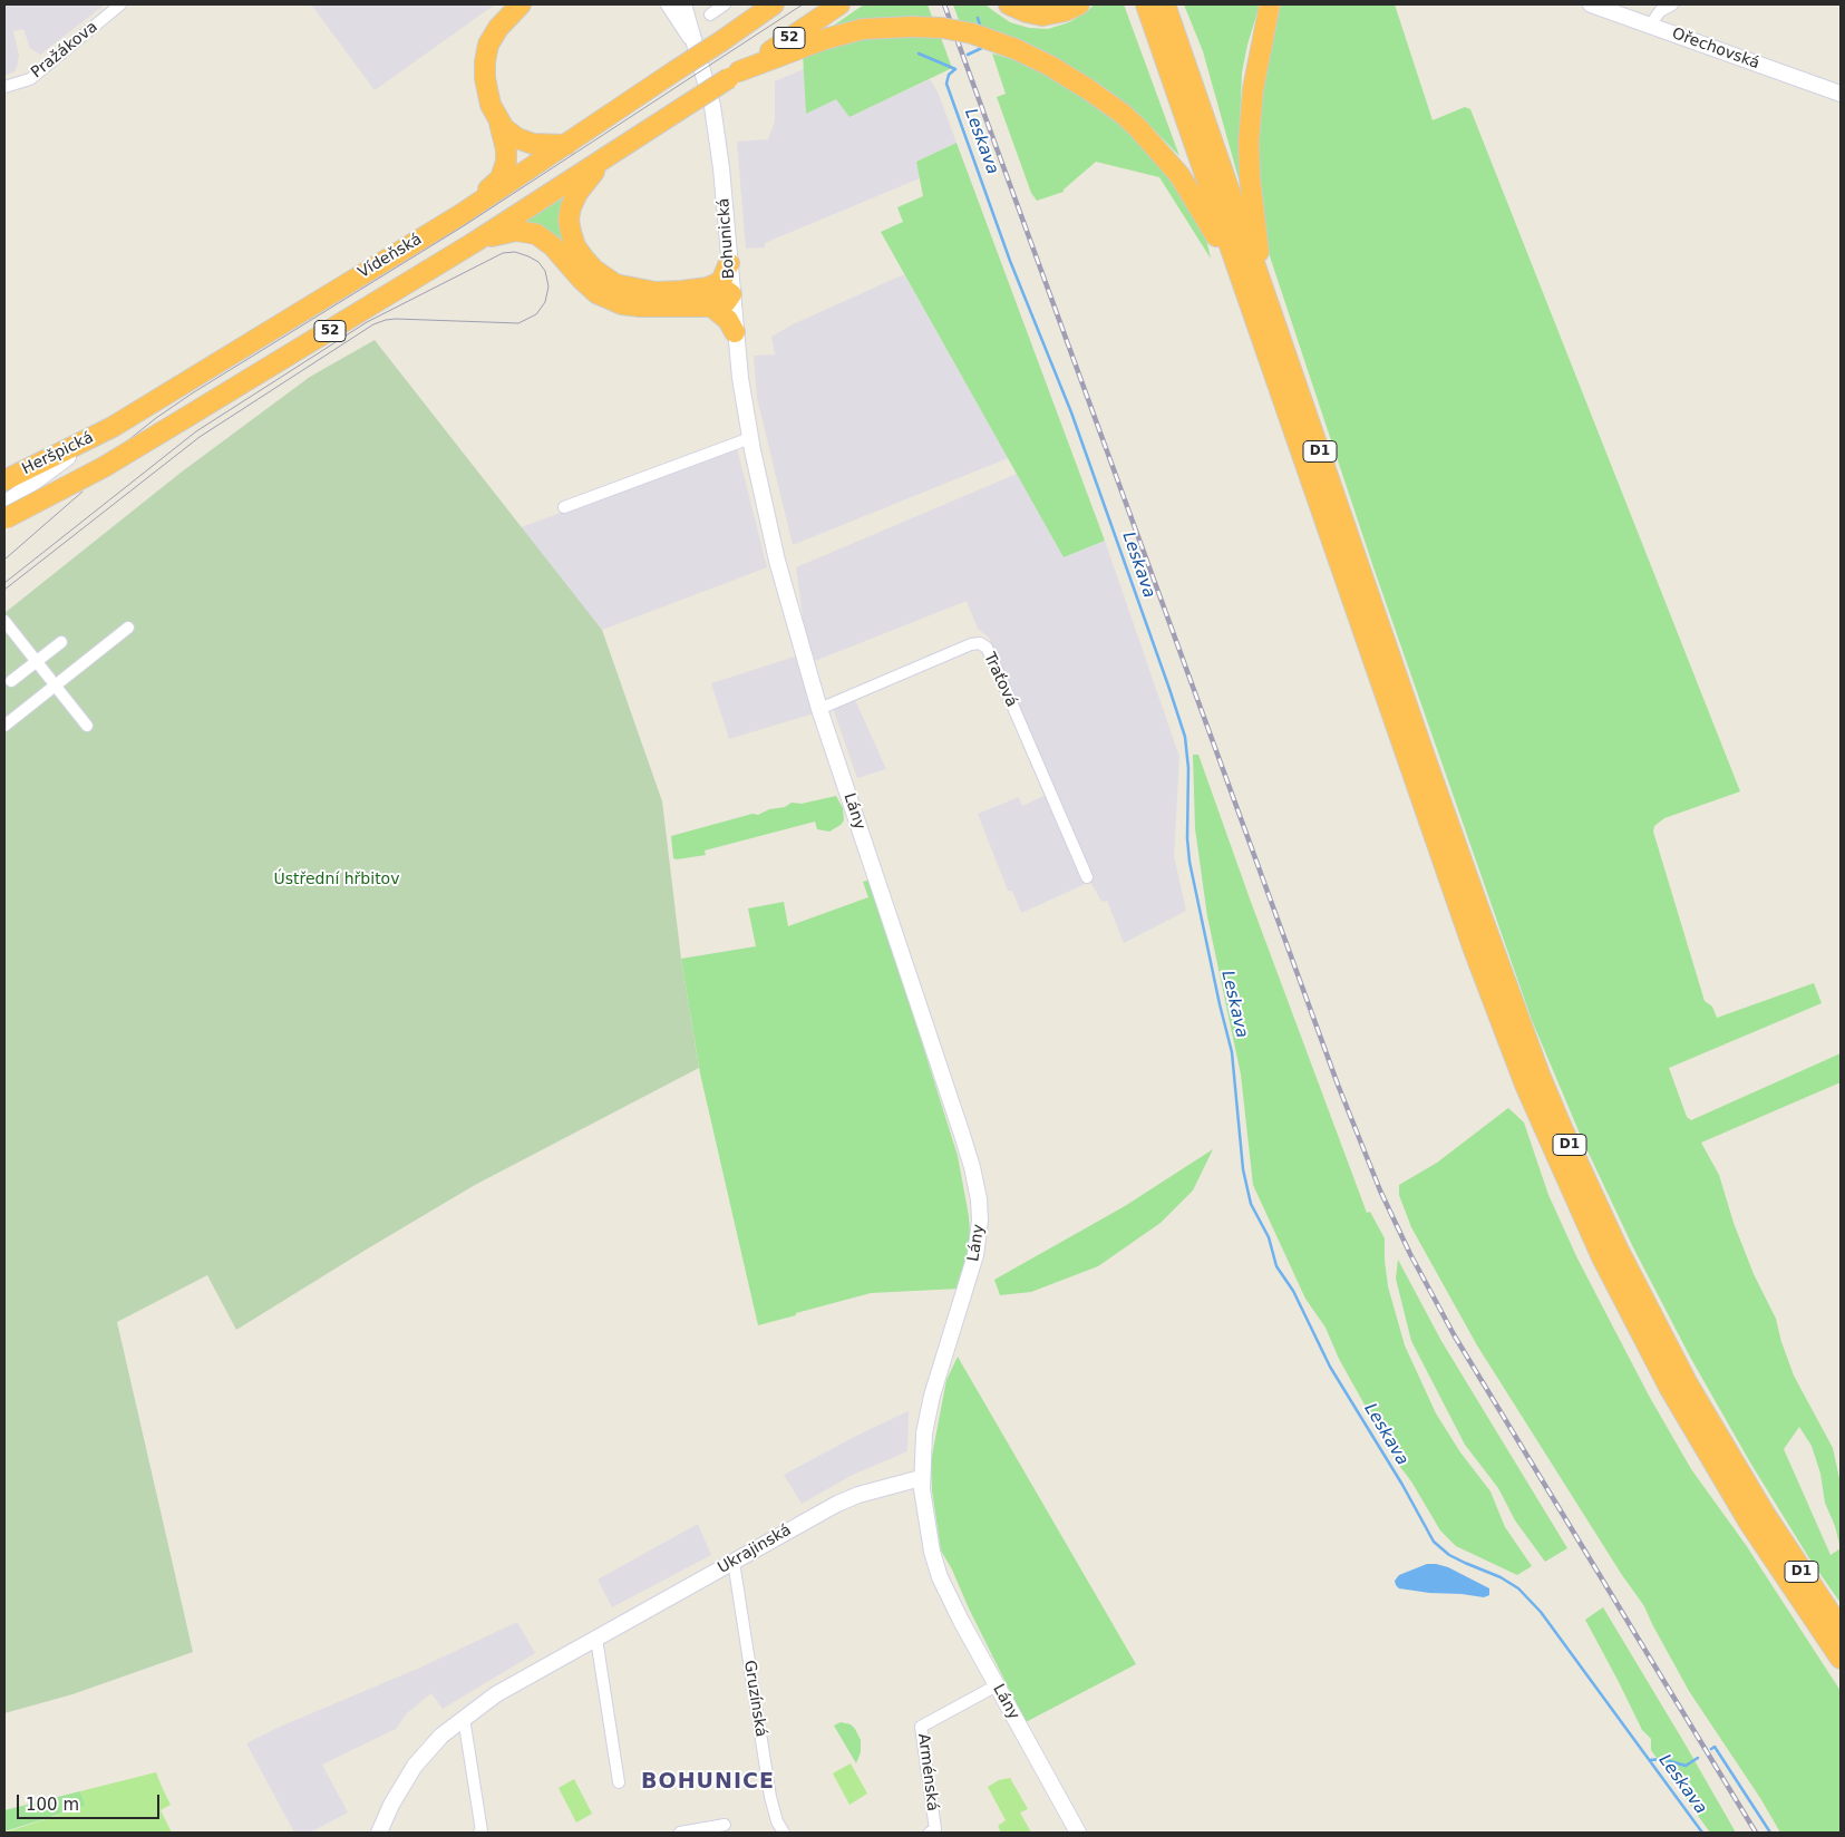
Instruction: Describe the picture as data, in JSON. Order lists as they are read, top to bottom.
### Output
{
  "streets": {
    "highway": [
      "52",
      "Vídeňská",
      "D1",
      "Heršpická"
    ],
    "street": [
      "Ořechovská",
      "Pražákova",
      "Bohunická",
      "Traťová",
      "Lány",
      "Ukrajinská",
      "Gruzínská",
      "Arménská"
    ]
  },
  "crossings": [
    ["Bohunická", "Lány"],
    ["Vídeňská", "Heršpická"],
    ["Traťová", "Lány"],
    ["Lány", "Ukrajinská"],
    ["Lány", "Arménská"],
    ["Ukrajinská", "Gruzínská"]
  ],
  "districts": ["BOHUNICE"],
  "water": ["Leskava"],
  "parks": ["Ústřední hřbitov"],
  "scale_bar": "100 m"
}
